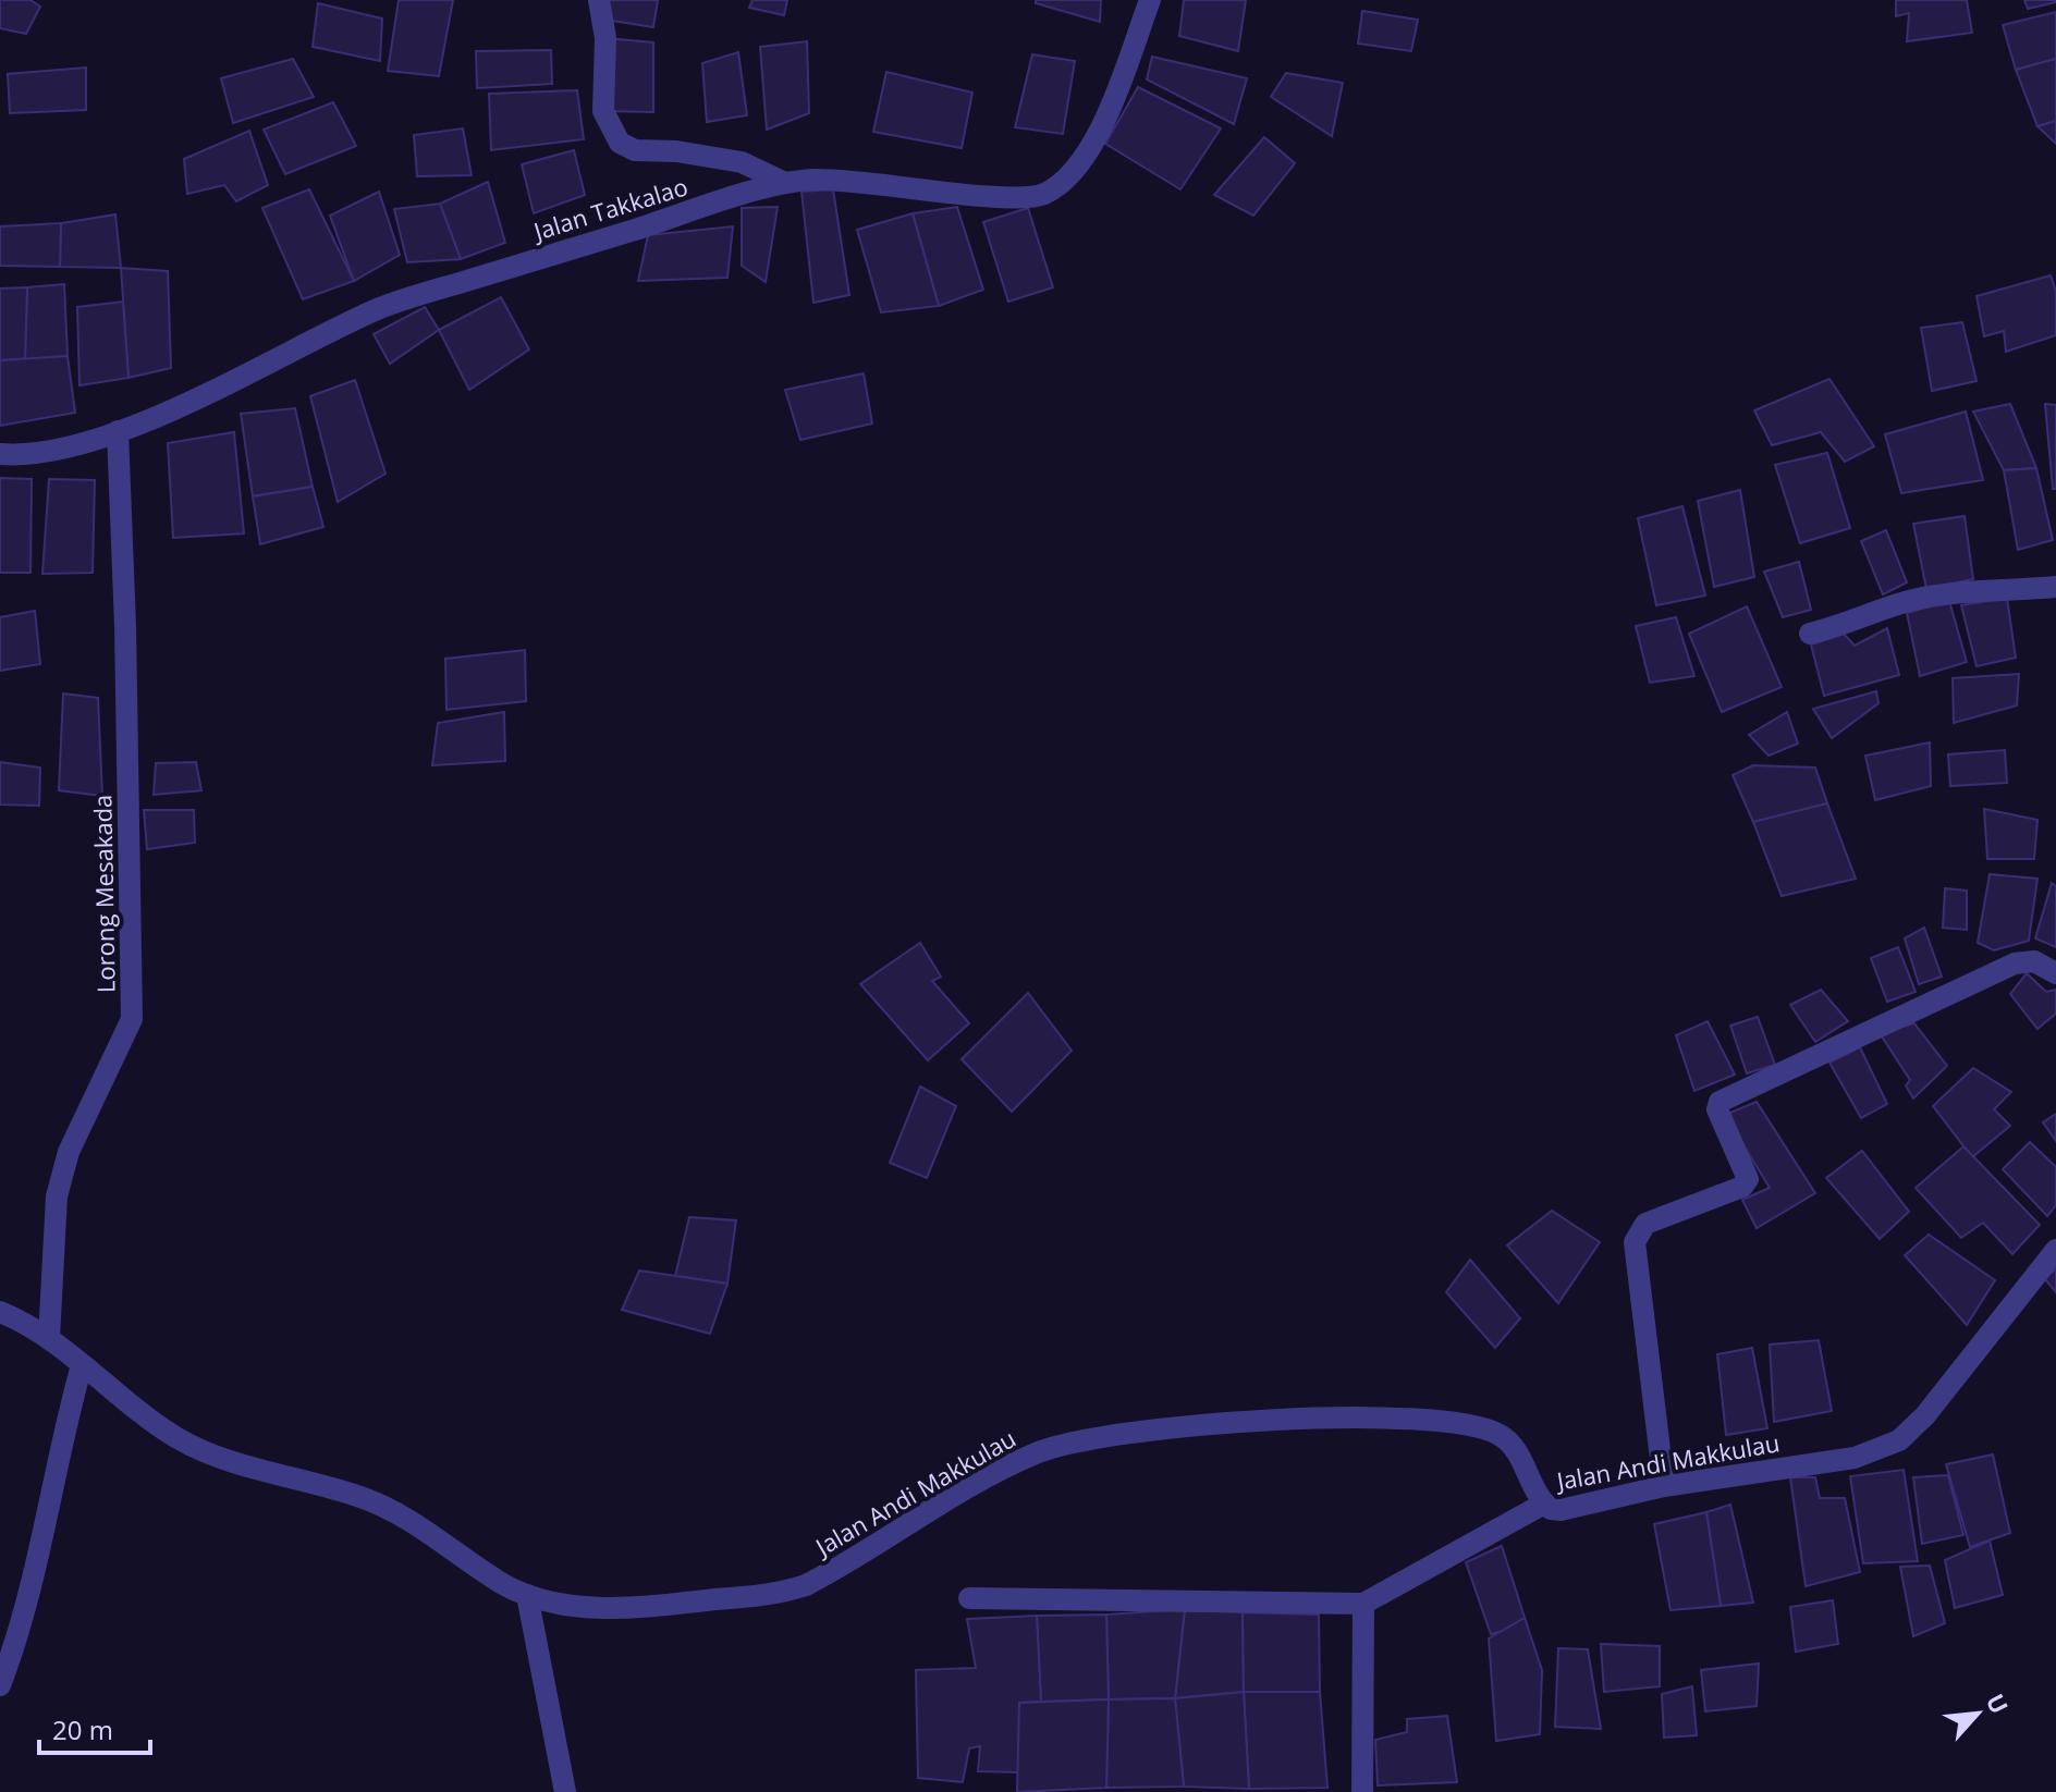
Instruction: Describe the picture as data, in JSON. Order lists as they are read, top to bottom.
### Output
{
  "streets": {
    "street": ["Jalan Takkalao", "Lorong Mesakada", "Jalan Andi Makkulau"]
  },
  "crossings": [
    ["Jalan Takkalao", "Lorong Mesakada"],
    ["Lorong Mesakada", "Jalan Andi Makkulau"]
  ],
  "scale_bar": "20 m",
  "north": "top right"
}
